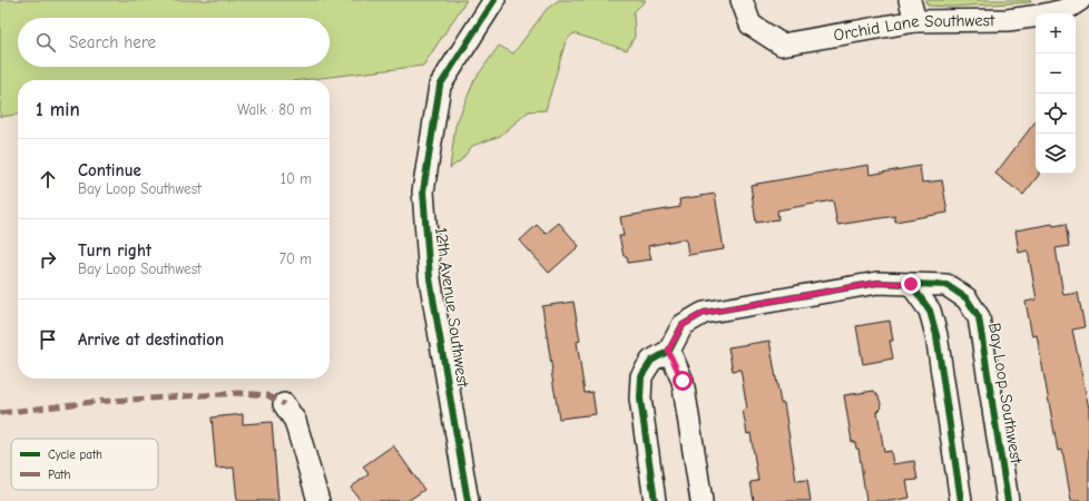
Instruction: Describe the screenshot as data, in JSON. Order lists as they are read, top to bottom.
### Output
{
  "streets": {
    "street": ["Orchid Lane Southwest", "12th Avenue Southwest", "Bay Loop Southwest"]
  },
  "legend": ["Cycle path", "Path"],
  "page": {
    "map_buttons": ["+", "−"],
    "search": "Search here",
    "heading": ["1 min", "Walk · 80 m"],
    "list": [
      ["Continue", "Bay Loop Southwest", "10 m"],
      ["Turn right", "Bay Loop Southwest", "70 m"],
      "Arrive at destination"
    ]
  }
}
